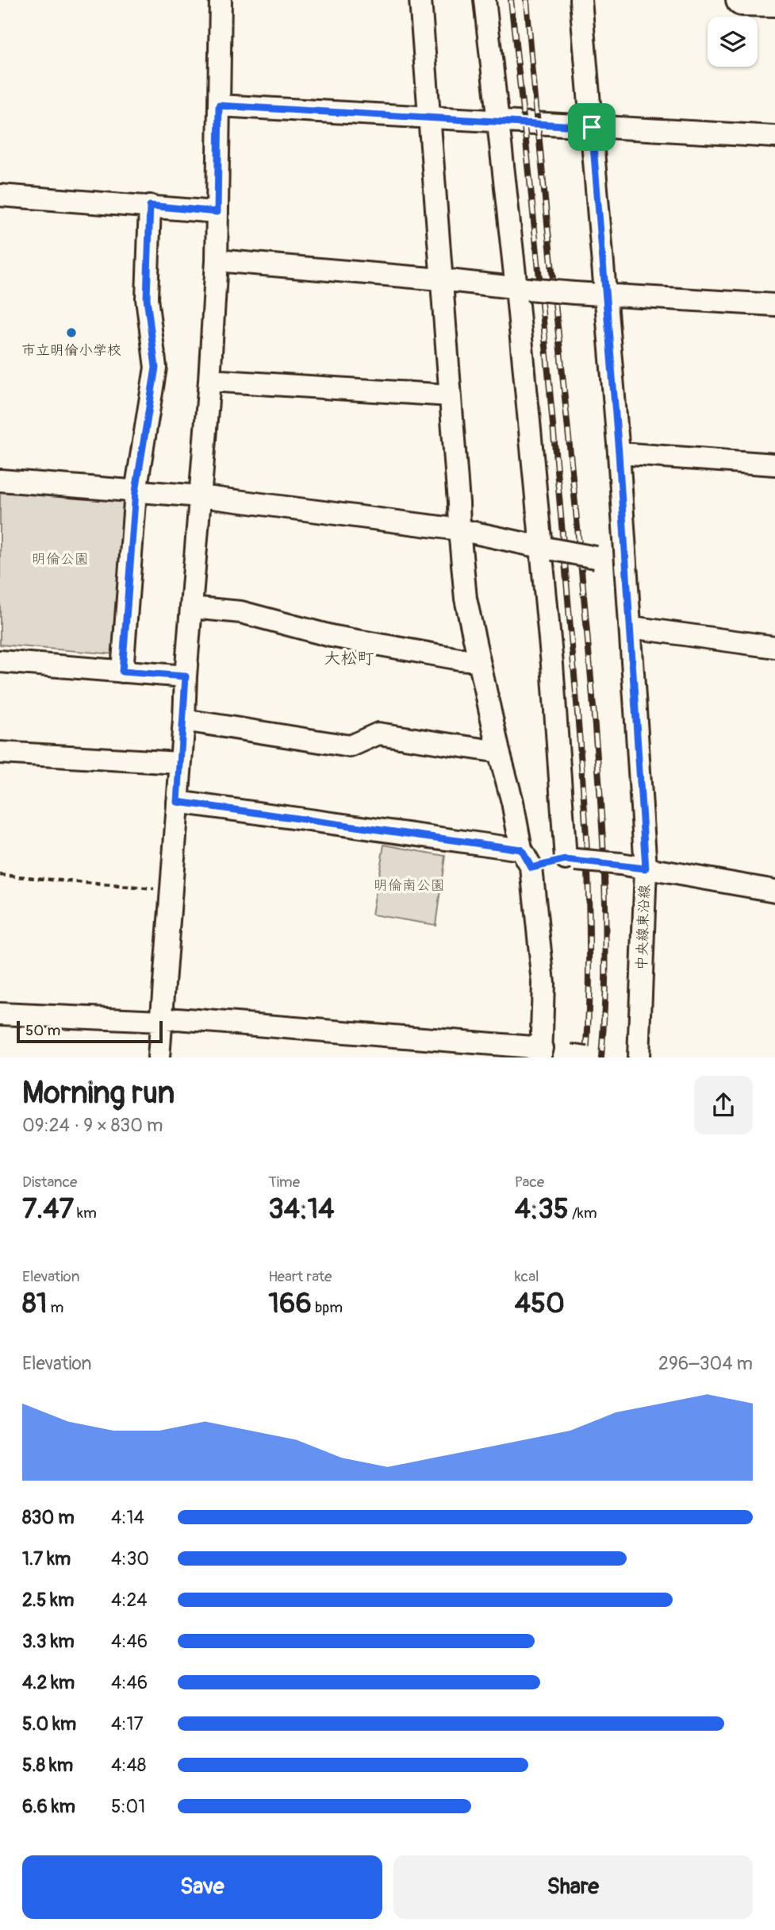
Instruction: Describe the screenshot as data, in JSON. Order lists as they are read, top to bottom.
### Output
{
  "streets": {
    "street": ["中央線東沿線"]
  },
  "districts": ["大松町"],
  "parks": ["明倫公園", "明倫南公園"],
  "places": ["市立明倫小学校"],
  "scale_bar": "50 m",
  "page": {
    "scale": "50 m",
    "heading": ["Morning run", "09:24 · 9 × 830 m"],
    "stats": [
      ["Distance", "7.47 km"],
      ["Time", "34:14"],
      ["Pace", "4:35 /km"],
      ["Elevation", "81 m"],
      ["Heart rate", "166 bpm"],
      ["kcal", "450"]
    ],
    "chart": ["Elevation", "296–304 m"],
    "list": [
      {
        "name": "830 m",
        "note": "4:14"
      },
      {
        "name": "1.7 km",
        "note": "4:30"
      },
      {
        "name": "2.5 km",
        "note": "4:24"
      },
      {
        "name": "3.3 km",
        "note": "4:46"
      },
      {
        "name": "4.2 km",
        "note": "4:46"
      },
      {
        "name": "5.0 km",
        "note": "4:17"
      },
      {
        "name": "5.8 km",
        "note": "4:48"
      },
      {
        "name": "6.6 km",
        "note": "5:01"
      }
    ],
    "buttons": ["Save", "Share"]
  }
}
